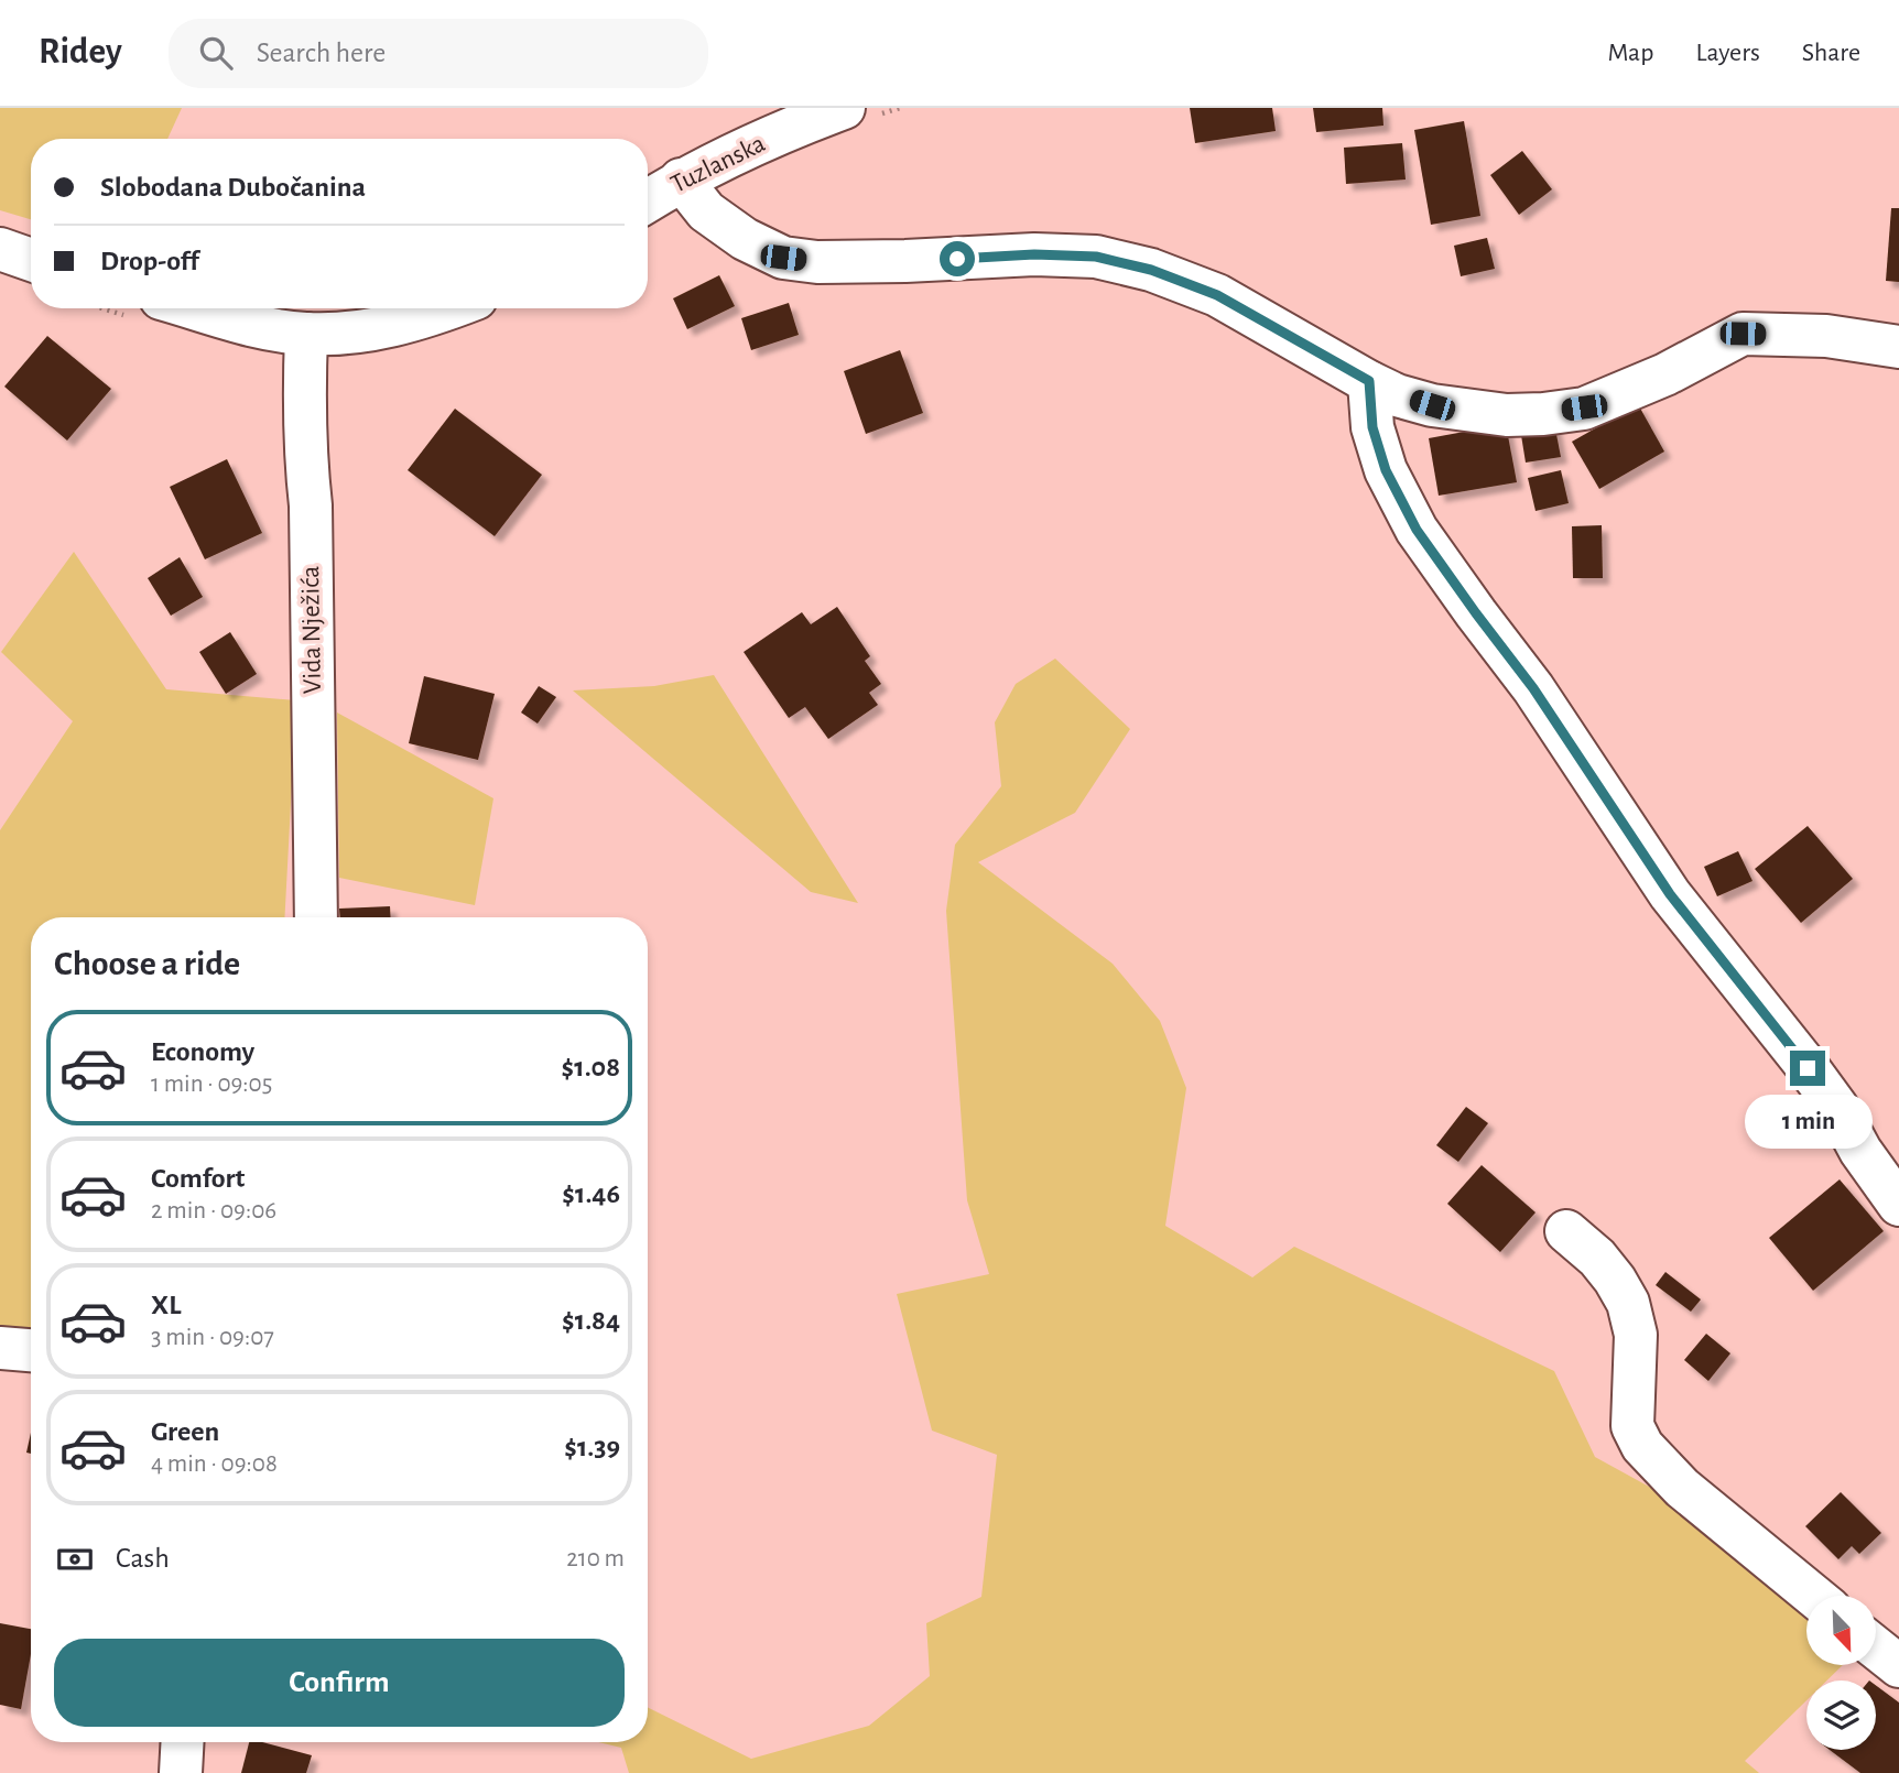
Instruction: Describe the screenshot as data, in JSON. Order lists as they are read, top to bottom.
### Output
{
  "streets": {
    "street": ["Tuzlanska", "Vida Nježića"]
  },
  "north": "bottom right",
  "page": {
    "header": "Ridey",
    "search": "Search here",
    "nav": ["Map", "Layers", "Share"],
    "banner": ["Slobodana Dubočanina", "Drop-off"],
    "heading": "Choose a ride",
    "list": [
      {
        "name": "Economy",
        "note": "1 min · 09:05",
        "value": "$1.08"
      },
      {
        "name": "Comfort",
        "note": "2 min · 09:06",
        "value": "$1.46"
      },
      {
        "name": "XL",
        "note": "3 min · 09:07",
        "value": "$1.84"
      },
      {
        "name": "Green",
        "note": "4 min · 09:08",
        "value": "$1.39"
      }
    ],
    "bubble": "1 min",
    "pay": ["Cash", "210 m"],
    "buttons": "Confirm"
  }
}
